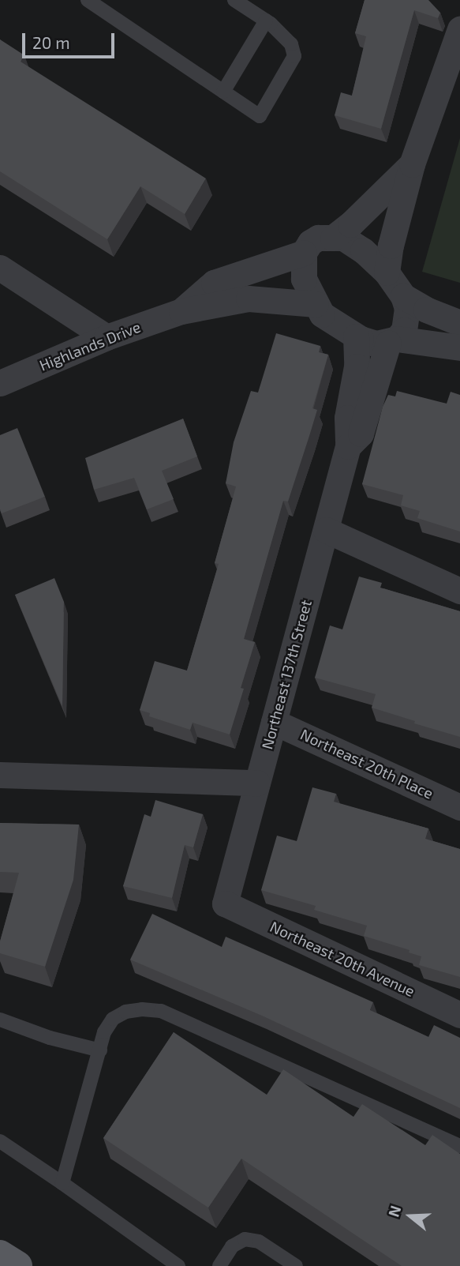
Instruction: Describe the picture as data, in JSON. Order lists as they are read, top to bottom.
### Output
{
  "streets": {
    "street": [
      "Highlands Drive",
      "Northeast 137th Street",
      "Northeast 20th Place",
      "Northeast 20th Avenue"
    ]
  },
  "crossings": [
    ["Highlands Drive", "Northeast 137th Street"],
    ["Northeast 137th Street", "Northeast 20th Place"],
    ["Northeast 137th Street", "Northeast 20th Avenue"]
  ],
  "scale_bar": "20 m",
  "north": "left"
}
